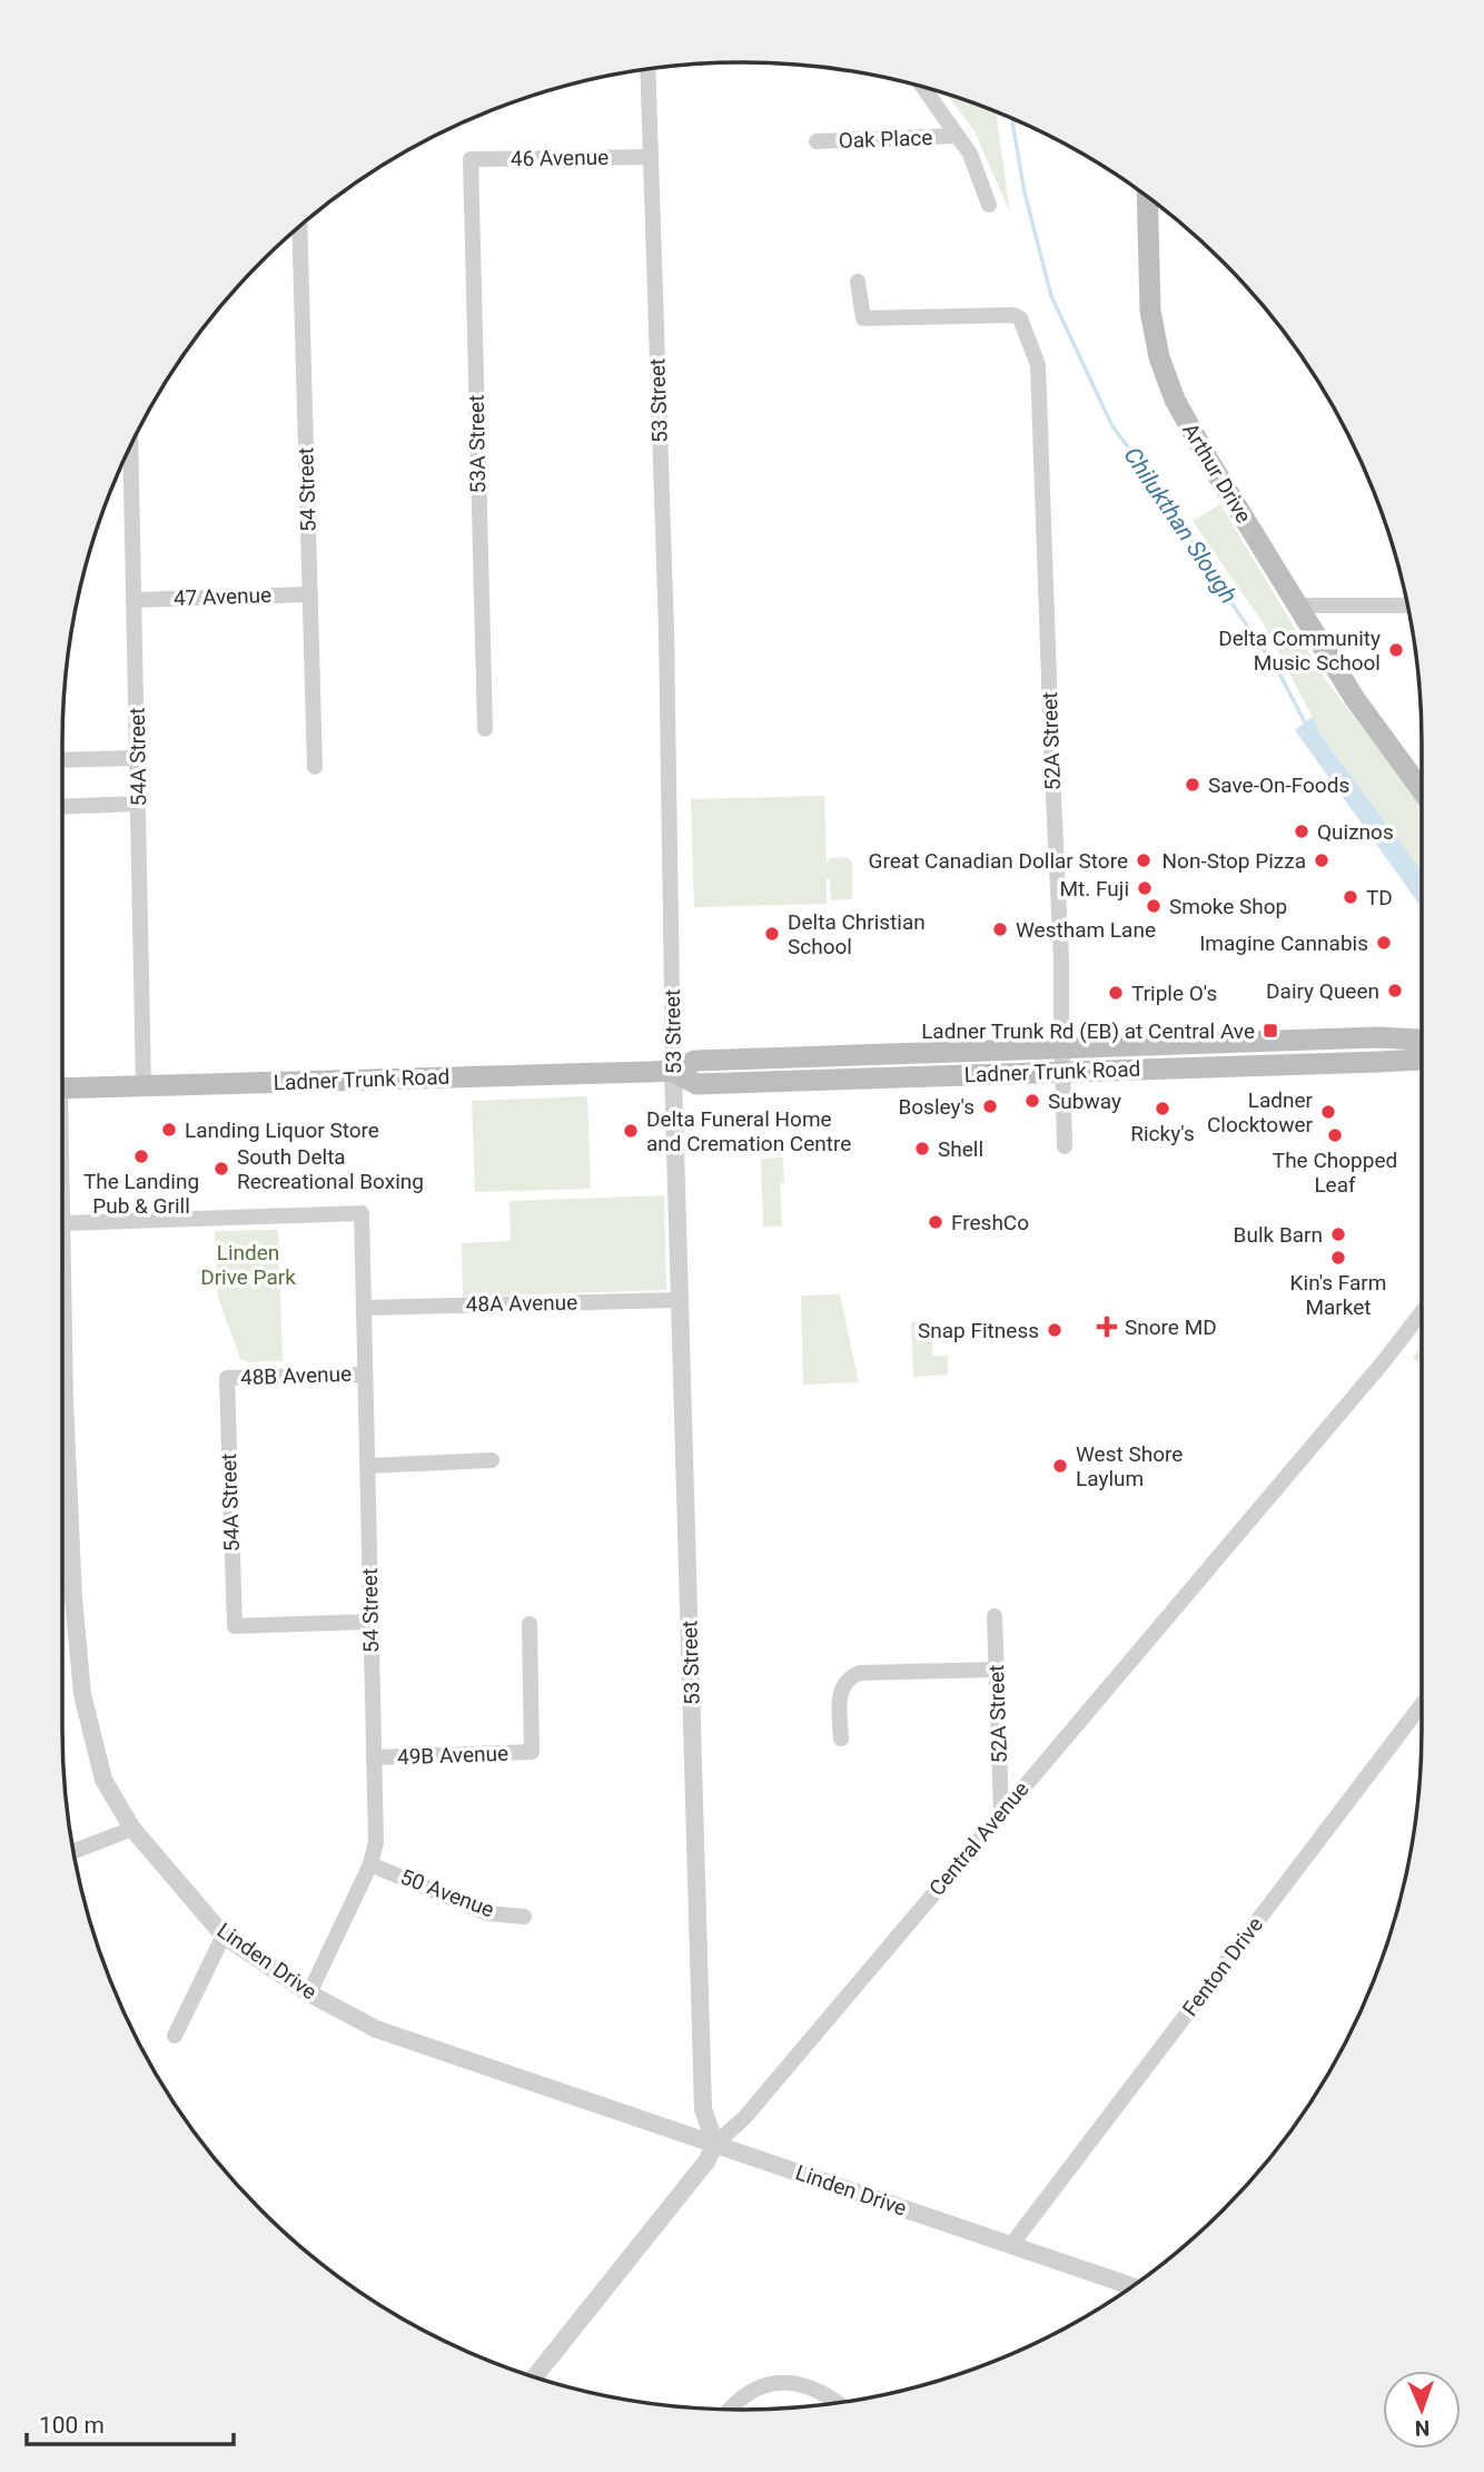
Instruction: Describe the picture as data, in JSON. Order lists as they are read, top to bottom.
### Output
{
  "streets": {
    "main road": ["Arthur Drive", "Ladner Trunk Road"],
    "street": [
      "Oak Place",
      "46 Avenue",
      "53 Street",
      "53A Street",
      "54 Street",
      "47 Avenue",
      "52A Street",
      "54A Street",
      "48A Avenue",
      "48B Avenue",
      "49B Avenue",
      "Central Avenue",
      "50 Avenue",
      "Linden Drive",
      "Fenton Drive"
    ]
  },
  "crossings": [
    ["46 Avenue", "53 Street"],
    ["46 Avenue", "53A Street"],
    ["53 Street", "Ladner Trunk Road"],
    ["53 Street", "48A Avenue"],
    ["53 Street", "Central Avenue"],
    ["53 Street", "Linden Drive"],
    ["54 Street", "47 Avenue"],
    ["54 Street", "54A Street"],
    ["54 Street", "48A Avenue"],
    ["54 Street", "48B Avenue"],
    ["54 Street", "49B Avenue"],
    ["54 Street", "50 Avenue"],
    ["54 Street", "Linden Drive"],
    ["47 Avenue", "54A Street"],
    ["52A Street", "Ladner Trunk Road"],
    ["52A Street", "Central Avenue"],
    ["54A Street", "Ladner Trunk Road"],
    ["54A Street", "48B Avenue"],
    ["Central Avenue", "Linden Drive"],
    ["Linden Drive", "Fenton Drive"]
  ],
  "water": ["Chilukthan Slough"],
  "parks": ["Linden Drive Park"],
  "places": {
    "other": [
      "Delta Community Music School",
      "Save-On-Foods",
      "Quiznos",
      "Great Canadian Dollar Store",
      "Non-Stop Pizza",
      "Mt. Fuji",
      "TD",
      "Smoke Shop",
      "Westham Lane",
      "Delta Christian School",
      "Imagine Cannabis",
      "Dairy Queen",
      "Triple O's",
      "Subway",
      "Bosley's",
      "Ricky's",
      "Ladner Clocktower",
      "Landing Liquor Store",
      "Delta Funeral Home and Cremation Centre",
      "The Chopped Leaf",
      "Shell",
      "The Landing Pub & Grill",
      "South Delta Recreational Boxing",
      "FreshCo",
      "Bulk Barn",
      "Kin's Farm Market",
      "Snap Fitness",
      "West Shore Laylum"
    ],
    "transit": ["Ladner Trunk Rd (EB) at Central Ave"],
    "health": ["Snore MD"]
  },
  "scale_bar": "100 m",
  "north": "bottom"
}
